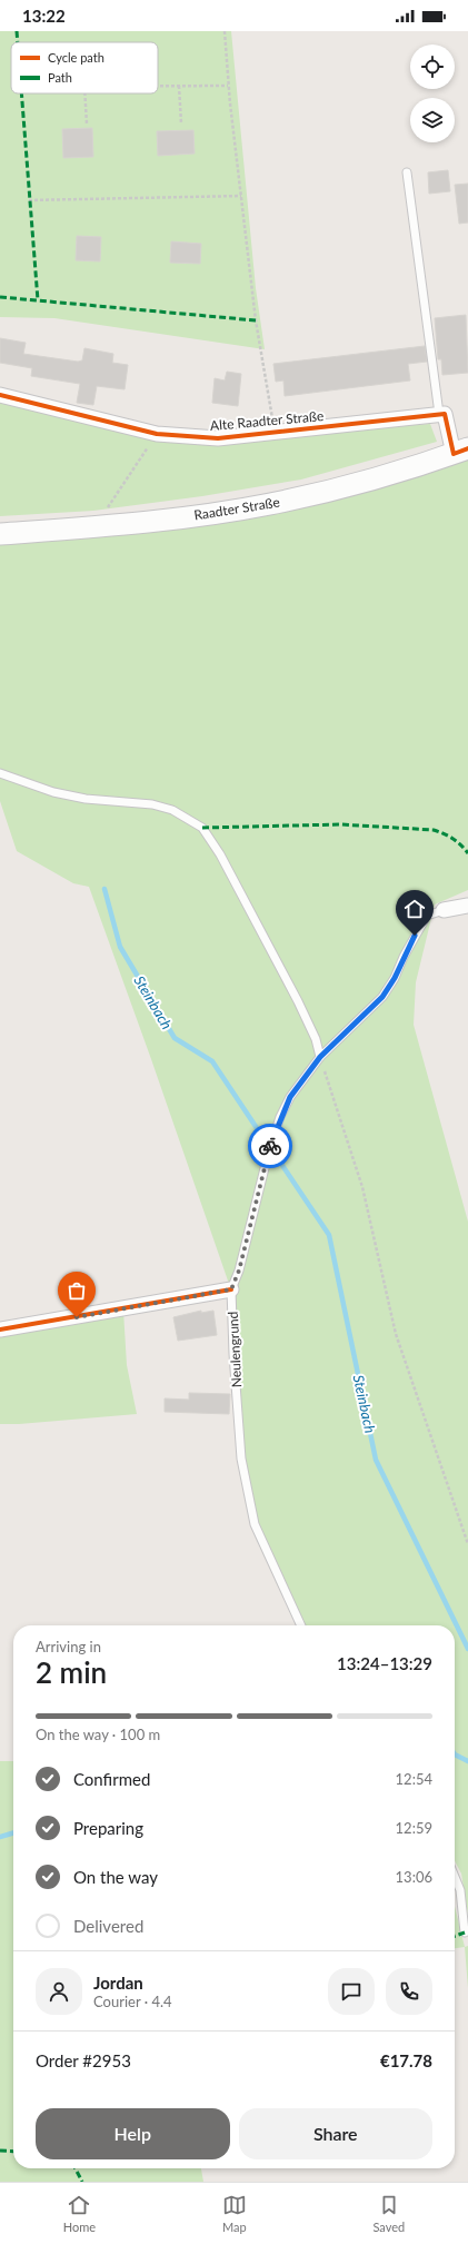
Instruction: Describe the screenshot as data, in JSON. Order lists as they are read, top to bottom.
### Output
{
  "streets": {
    "main road": ["Raadter Straße"],
    "street": ["Alte Raadter Straße", "Neulengrund"]
  },
  "water": ["Steinbach"],
  "legend": ["Cycle path", "Path"],
  "page": {
    "status": "13:22",
    "heading": ["2 min", "Arriving in", "13:24–13:29"],
    "panel": [
      "Jordan",
      "Courier · 4.4",
      "Order #2953",
      "€17.78"
    ],
    "bar": "On the way · 100 m",
    "list": [
      ["Confirmed", "12:54"],
      ["Preparing", "12:59"],
      ["On the way", "13:06"],
      "Delivered"
    ],
    "buttons": ["Help", "Share"],
    "tabs": ["Home", "Map", "Saved"]
  }
}
